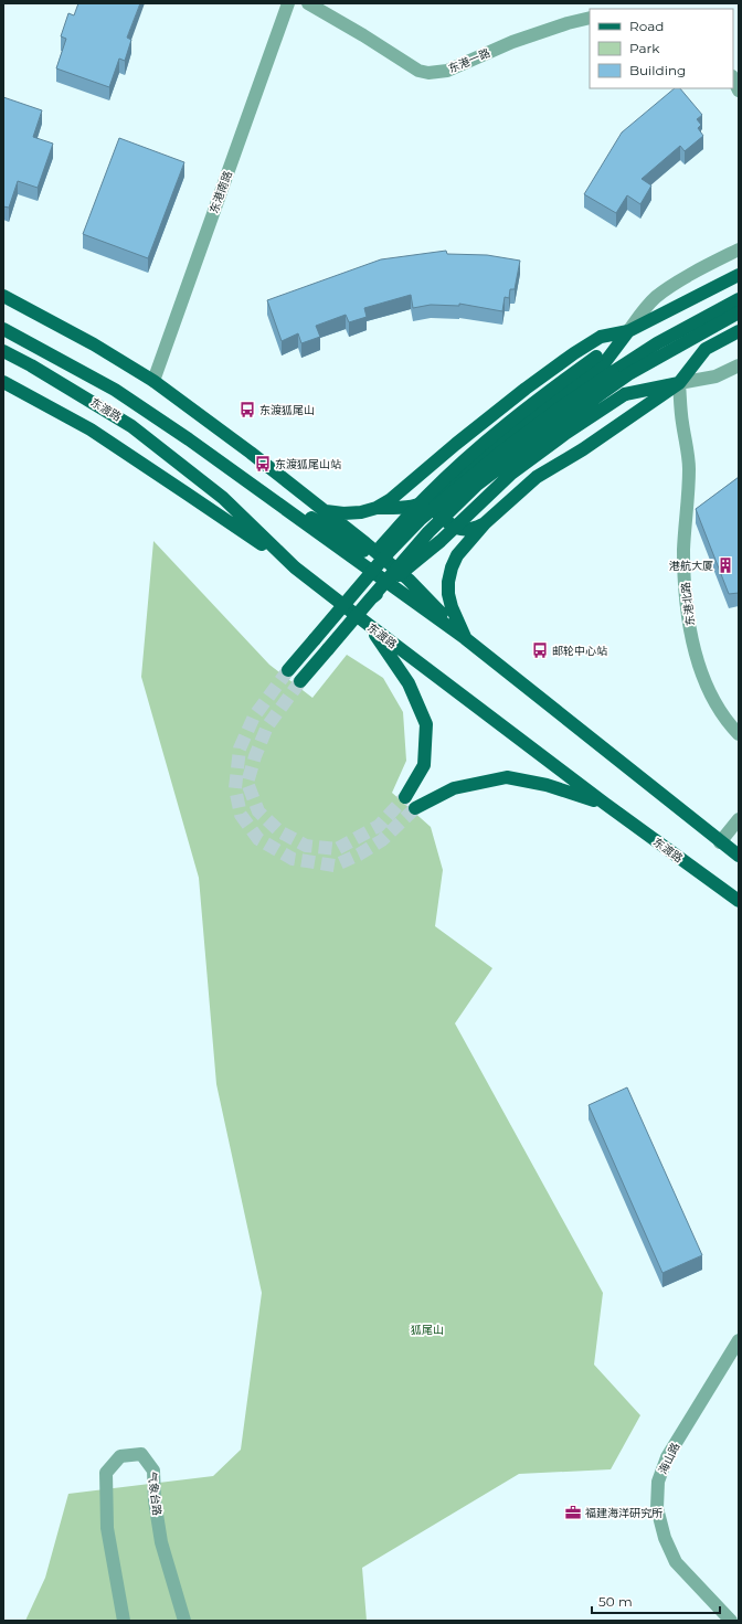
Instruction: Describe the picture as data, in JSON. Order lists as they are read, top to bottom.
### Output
{
  "streets": {
    "main road": ["东渡路"],
    "street": [
      "东港一路",
      "东港南路",
      "东港北路",
      "海山路",
      "气象台路"
    ]
  },
  "parks": ["狐尾山"],
  "places": {
    "bus stop": ["东渡狐尾山", "东渡狐尾山站", "邮轮中心站"],
    "building": ["港航大厦"],
    "office": ["福建海洋研究所"]
  },
  "legend": ["Road", "Park", "Building"],
  "scale_bar": "50 m"
}
